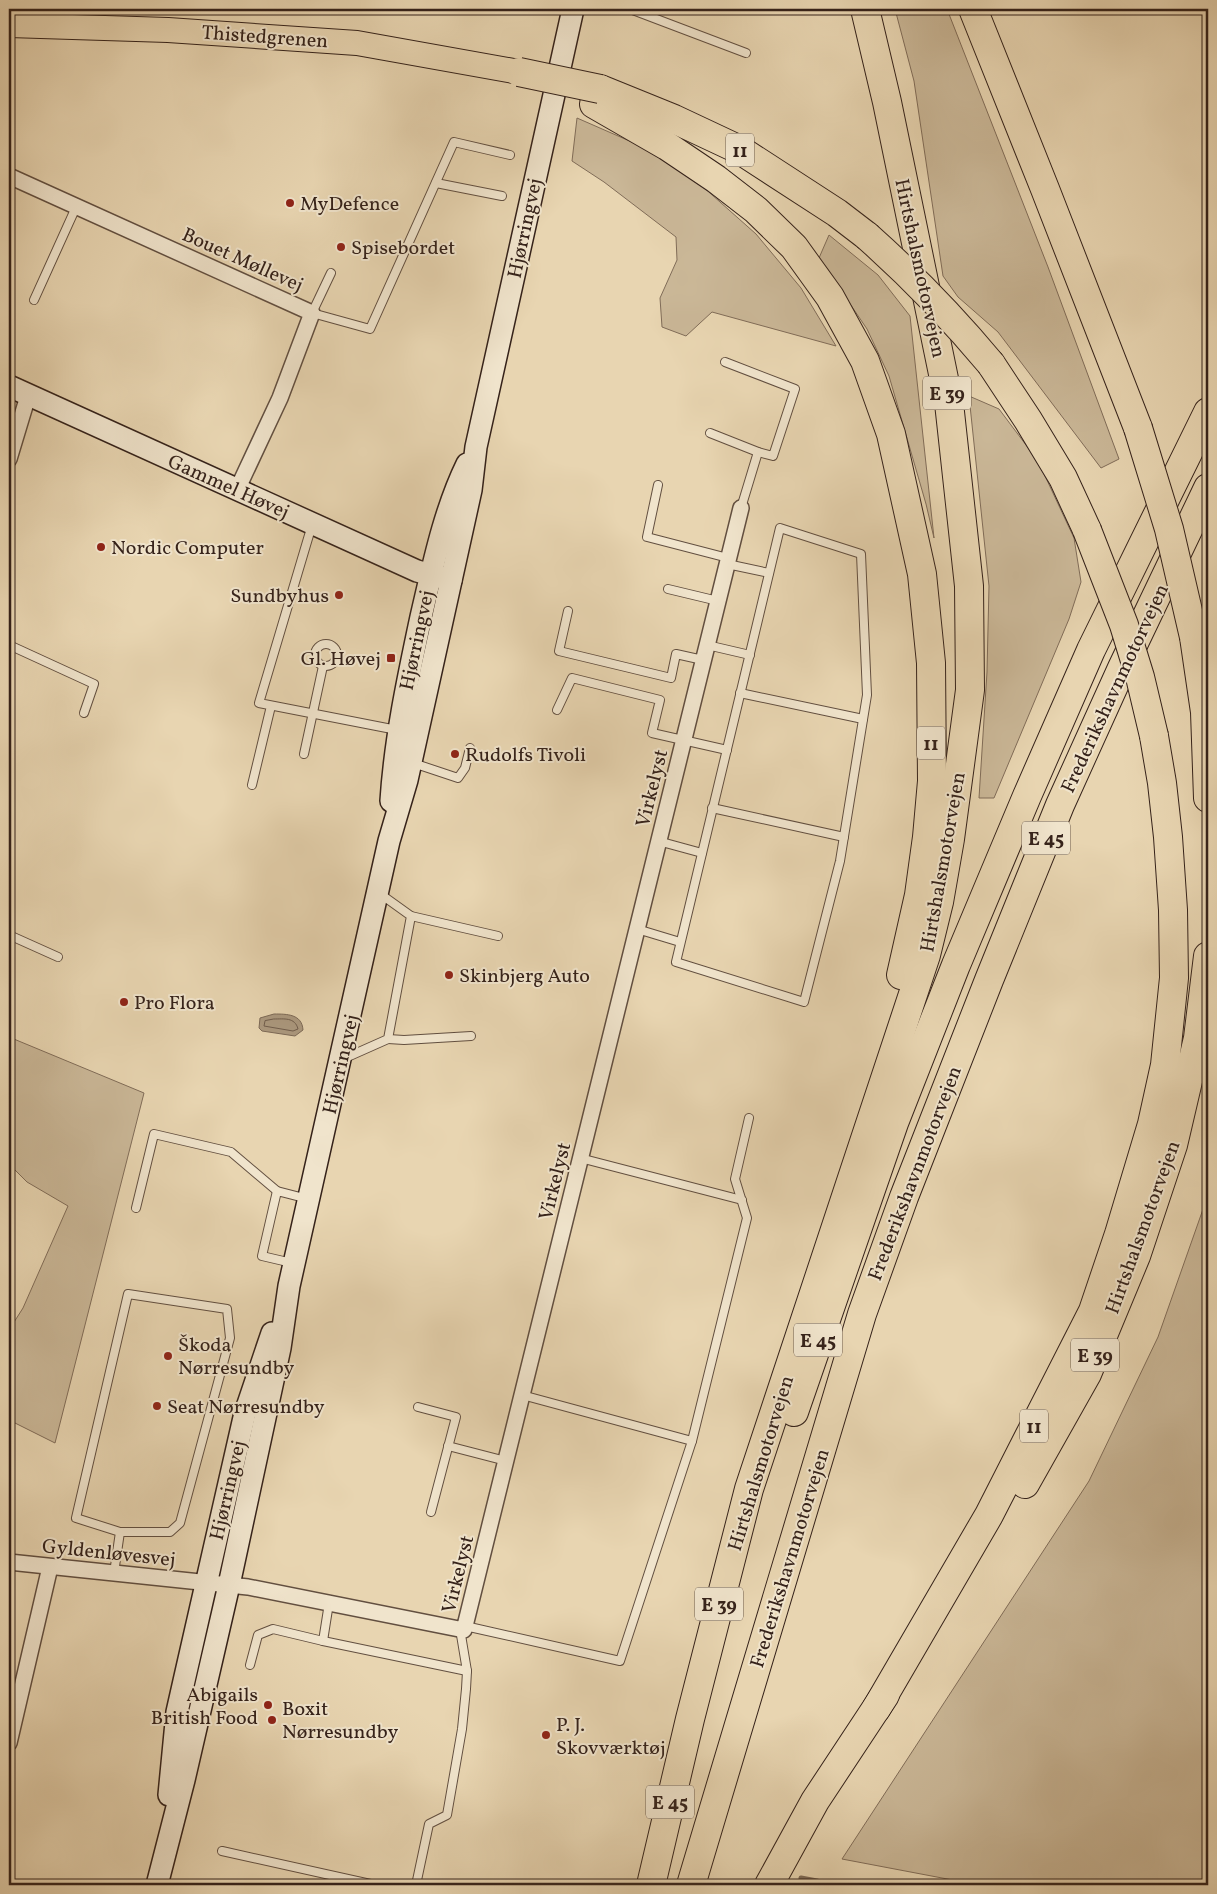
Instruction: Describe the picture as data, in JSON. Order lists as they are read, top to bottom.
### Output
{
  "streets": {
    "highway": [
      "11",
      "Hirtshalsmotorvejen",
      "E 39",
      "Frederikshavnmotorvejen",
      "E 45"
    ],
    "main road": ["Thistedgrenen", "Hjørringvej", "Gammel Høvej"],
    "street": ["Bouet Møllevej", "Virkelyst", "Gyldenløvesvej"]
  },
  "crossings": [
    ["Thistedgrenen", "11"],
    ["11", "Hirtshalsmotorvejen"],
    ["Hjørringvej", "Gammel Høvej"],
    ["Hjørringvej", "Virkelyst"],
    ["Hjørringvej", "Gyldenløvesvej"],
    ["Bouet Møllevej", "Gammel Høvej"],
    ["Hirtshalsmotorvejen", "Frederikshavnmotorvejen"],
    ["Hirtshalsmotorvejen", "E 45"],
    ["Frederikshavnmotorvejen", "E 45"]
  ],
  "places": {
    "other": [
      "MyDefence",
      "Spisebordet",
      "Nordic Computer",
      "Sundbyhus",
      "Rudolfs Tivoli",
      "Skinbjerg Auto",
      "Pro Flora",
      "Škoda Nørresundby",
      "Seat Nørresundby",
      "Abigails British Food",
      "Boxit Nørresundby",
      "P. J. Skovværktøj"
    ],
    "transit": ["Gl. Høvej"]
  }
}
